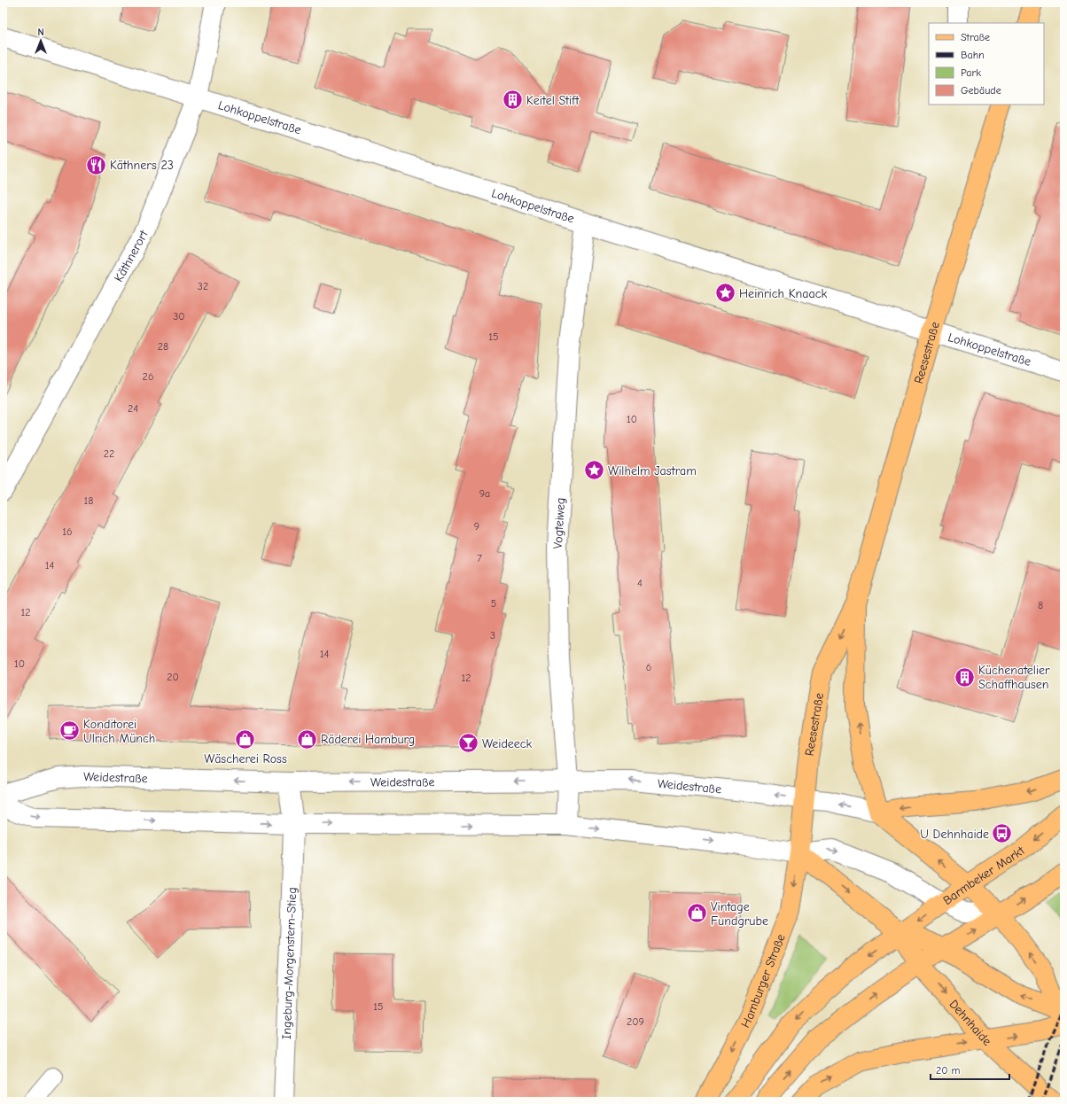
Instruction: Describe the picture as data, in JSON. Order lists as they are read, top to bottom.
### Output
{
  "streets": {
    "main road": [
      "Reesestraße",
      "Barmbeker Markt",
      "Hamburger Straße",
      "Dehnhaide"
    ],
    "street": [
      "Lohkoppelstraße",
      "Käthnerort",
      "Vogteiweg",
      "Weidestraße",
      "Ingeburg-Morgenstern-Stieg"
    ]
  },
  "crossings": [
    ["Lohkoppelstraße", "Käthnerort"],
    ["Lohkoppelstraße", "Reesestraße"],
    ["Lohkoppelstraße", "Vogteiweg"],
    ["Reesestraße", "Weidestraße"],
    ["Reesestraße", "Hamburger Straße"],
    ["Vogteiweg", "Weidestraße"],
    ["Weidestraße", "Ingeburg-Morgenstern-Stieg"],
    ["Barmbeker Markt", "Dehnhaide"]
  ],
  "places": {
    "building": ["Keitel Stift", "Küchenatelier Schaffhausen"],
    "restaurant": ["Käthners 23"],
    "place": ["Heinrich Knaack", "Wilhelm Jastram"],
    "cafe": ["Konditorei Ulrich Münch"],
    "shop": ["Wäscherei Ross", "Räderei Hamburg", "Vintage Fundgrube"],
    "bar": ["Weideeck"],
    "bus stop": ["U Dehnhaide"]
  },
  "house_numbers": [
    "32",
    "30",
    "15",
    "28",
    "26",
    "24",
    "10",
    "22",
    "9a",
    "18",
    "9",
    "16",
    "7",
    "14",
    "4",
    "5",
    "8",
    "12",
    "3",
    "14",
    "10",
    "6",
    "20",
    "12",
    "15",
    "209"
  ],
  "legend": [
    "Straße",
    "Bahn",
    "Park",
    "Gebäude"
  ],
  "scale_bar": "20 m",
  "north": "top"
}
